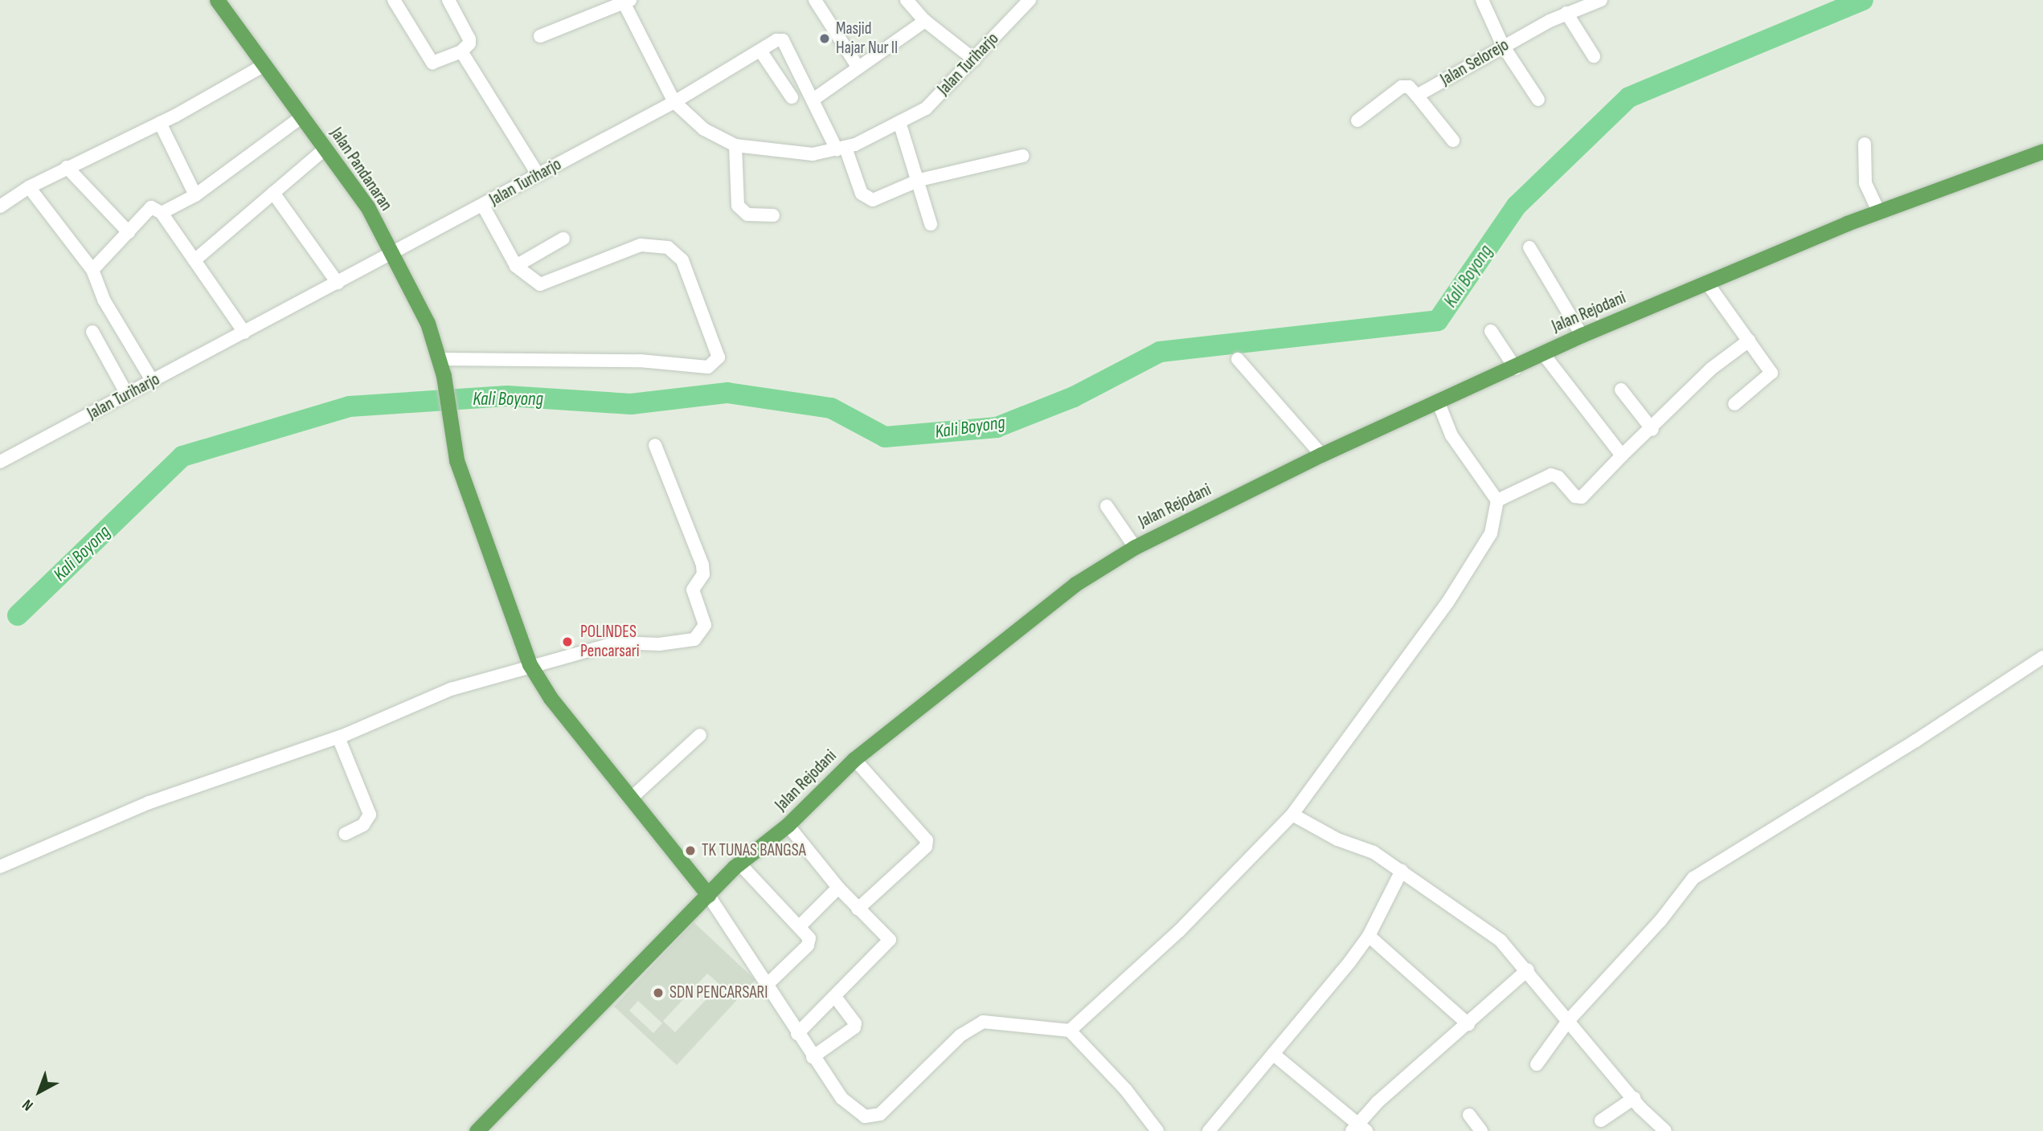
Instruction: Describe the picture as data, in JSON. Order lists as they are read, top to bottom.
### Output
{
  "streets": {
    "main road": ["Jalan Pandanaran", "Jalan Rejodani"],
    "street": ["Jalan Selorejo", "Jalan Turiharjo"]
  },
  "crossings": [
    ["Jalan Turiharjo", "Jalan Pandanaran"],
    ["Jalan Pandanaran", "Jalan Rejodani"]
  ],
  "water": ["Kali Boyong"],
  "places": [
    "Masjid Hajar Nur II",
    "POLINDES Pencarsari",
    "TK TUNAS BANGSA",
    "SDN PENCARSARI"
  ],
  "north": "bottom left"
}
